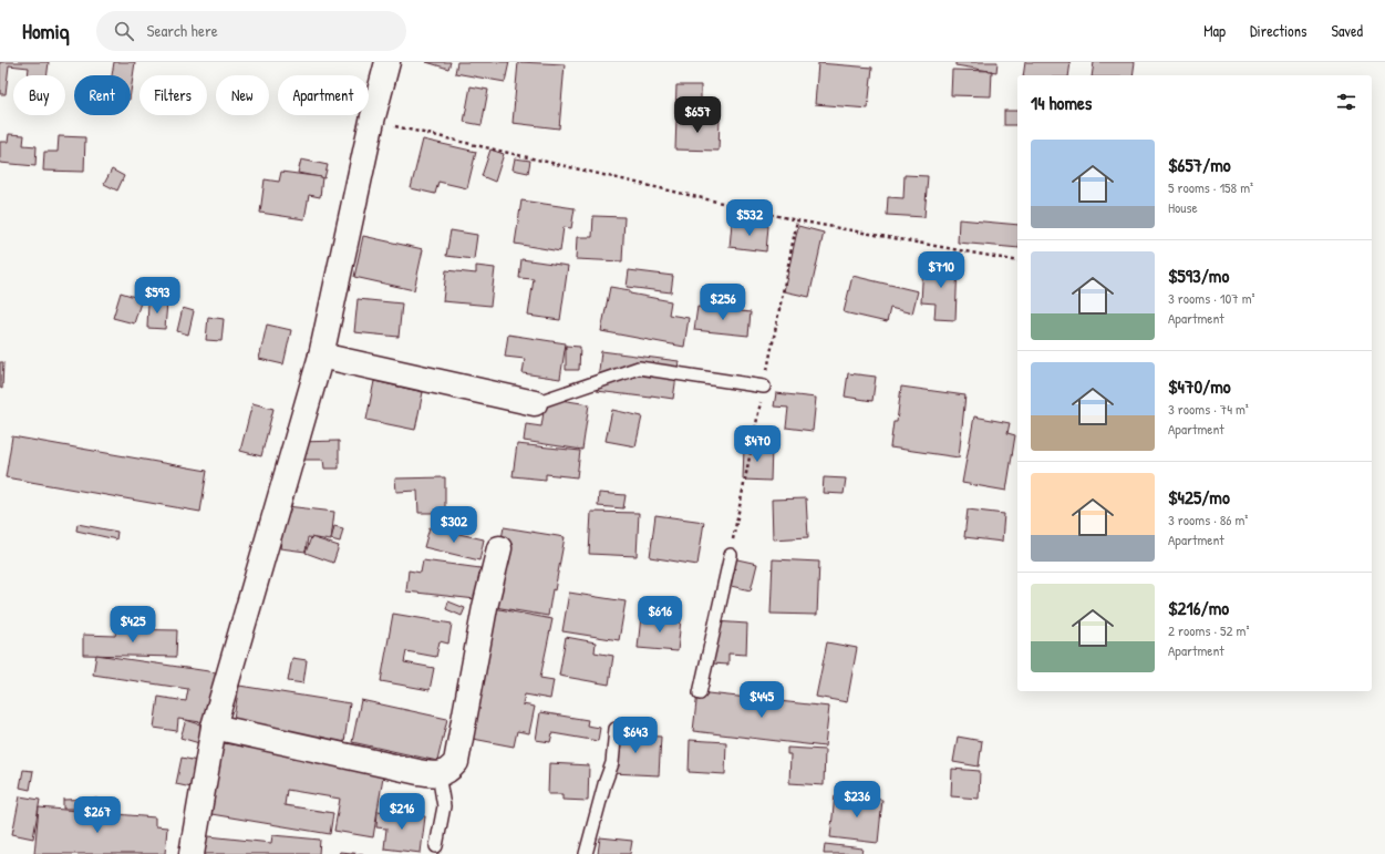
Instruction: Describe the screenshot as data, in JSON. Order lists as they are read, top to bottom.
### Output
{
  "page": {
    "header": "Homiq",
    "search": "Search here",
    "nav": ["Map", "Directions", "Saved"],
    "chip": [
      "Buy",
      "Rent",
      "Filters",
      "New",
      "Apartment"
    ],
    "heading": "14 homes",
    "price": [
      "$657",
      "$532",
      "$710",
      "$593",
      "$256",
      "$470",
      "$302",
      "$616",
      "$425",
      "$445",
      "$643",
      "$236",
      "$216",
      "$267"
    ],
    "list": [
      {
        "name": "$657/mo",
        "note": "5 rooms · 158 m² · House"
      },
      {
        "name": "$593/mo",
        "note": "3 rooms · 107 m² · Apartment"
      },
      {
        "name": "$470/mo",
        "note": "3 rooms · 74 m² · Apartment"
      },
      {
        "name": "$425/mo",
        "note": "3 rooms · 86 m² · Apartment"
      },
      {
        "name": "$216/mo",
        "note": "2 rooms · 52 m² · Apartment"
      }
    ]
  }
}
